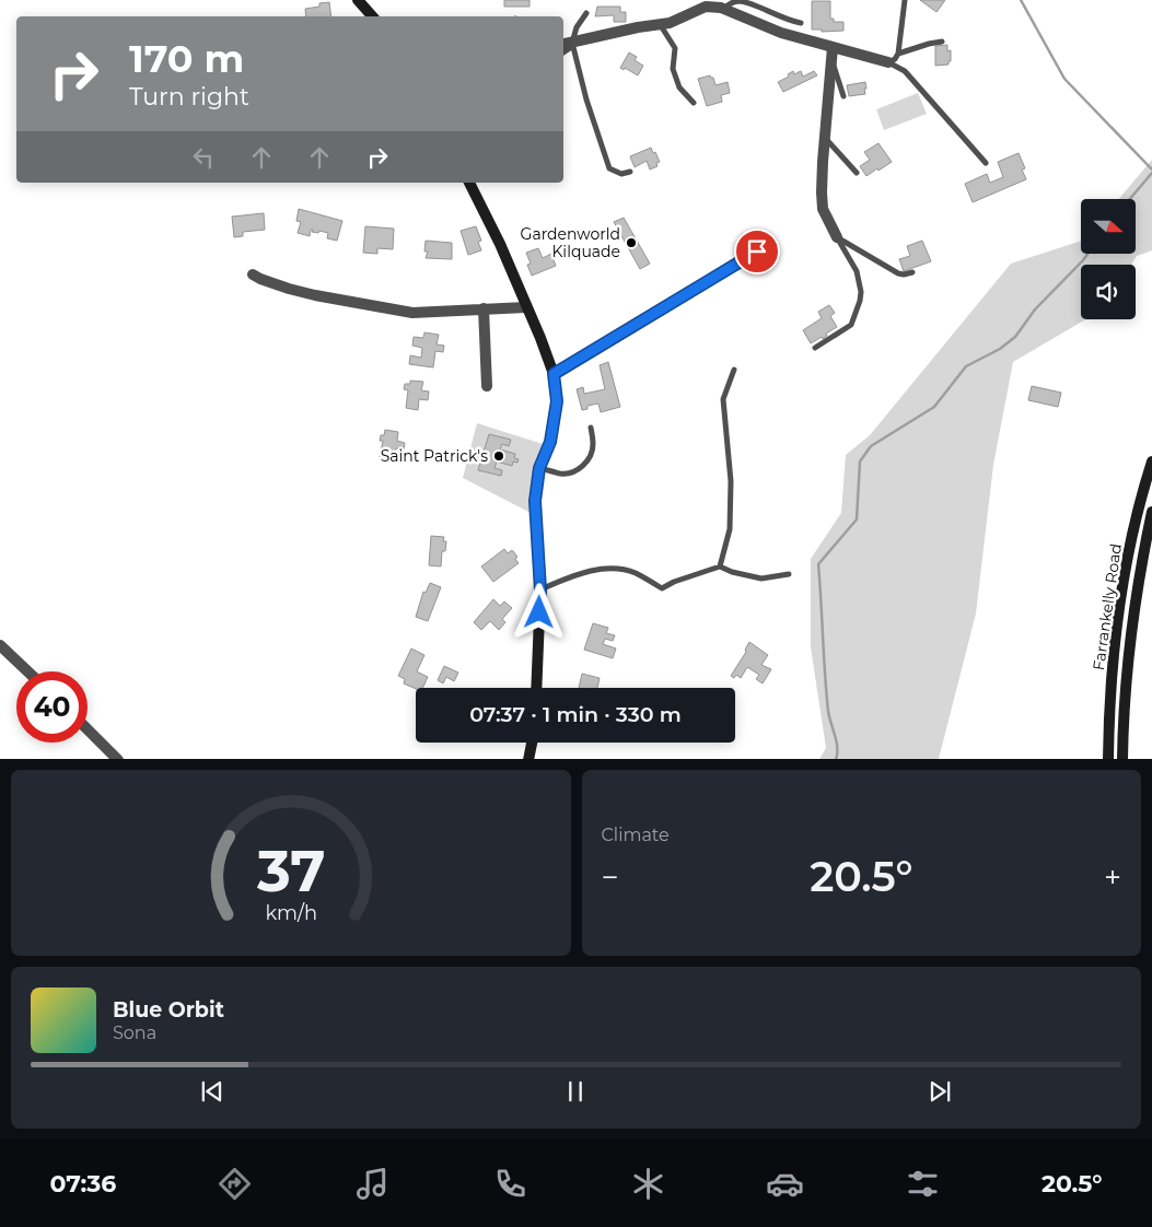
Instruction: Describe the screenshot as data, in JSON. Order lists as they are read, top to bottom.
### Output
{
  "streets": {
    "street": ["Farrankelly Road"]
  },
  "places": ["Gardenworld Kilquade", "Saint Patrick's"],
  "north": "right",
  "page": {
    "turn": ["170 m", "Turn right"],
    "limit": "40",
    "trip": "07:37 · 1 min · 330 m",
    "tile": "Climate",
    "heat": ["−", "20.5°", "+"],
    "song": ["Blue Orbit", "Sona"],
    "tabs": ["07:36", "20.5°"],
    "gauge": ["37", "km/h"]
  }
}
